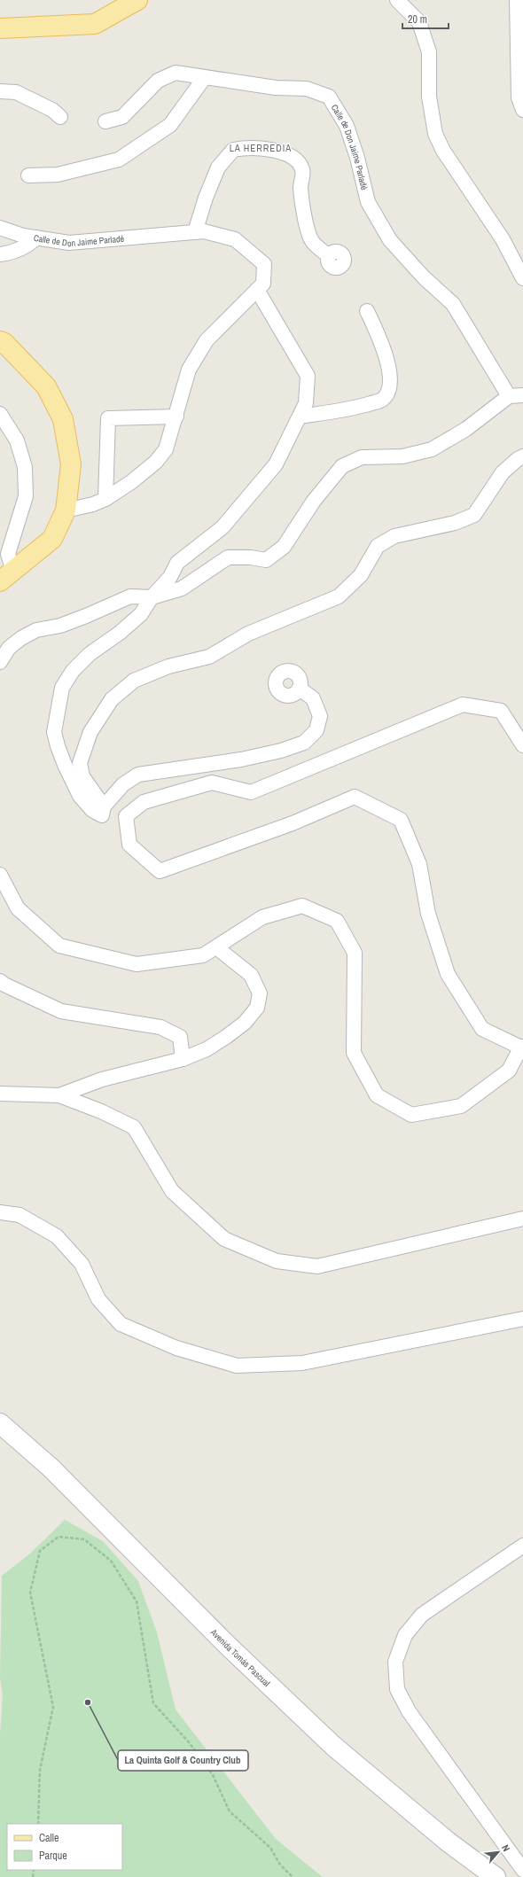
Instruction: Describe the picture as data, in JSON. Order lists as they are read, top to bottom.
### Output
{
  "streets": {
    "street": ["Calle de Don Jaime Parladé", "Avenida Tomás Pascual"]
  },
  "districts": ["LA HERREDIA"],
  "places": ["La Quinta Golf & Country Club"],
  "legend": ["Calle", "Parque"],
  "scale_bar": "20 m",
  "north": "top right"
}
